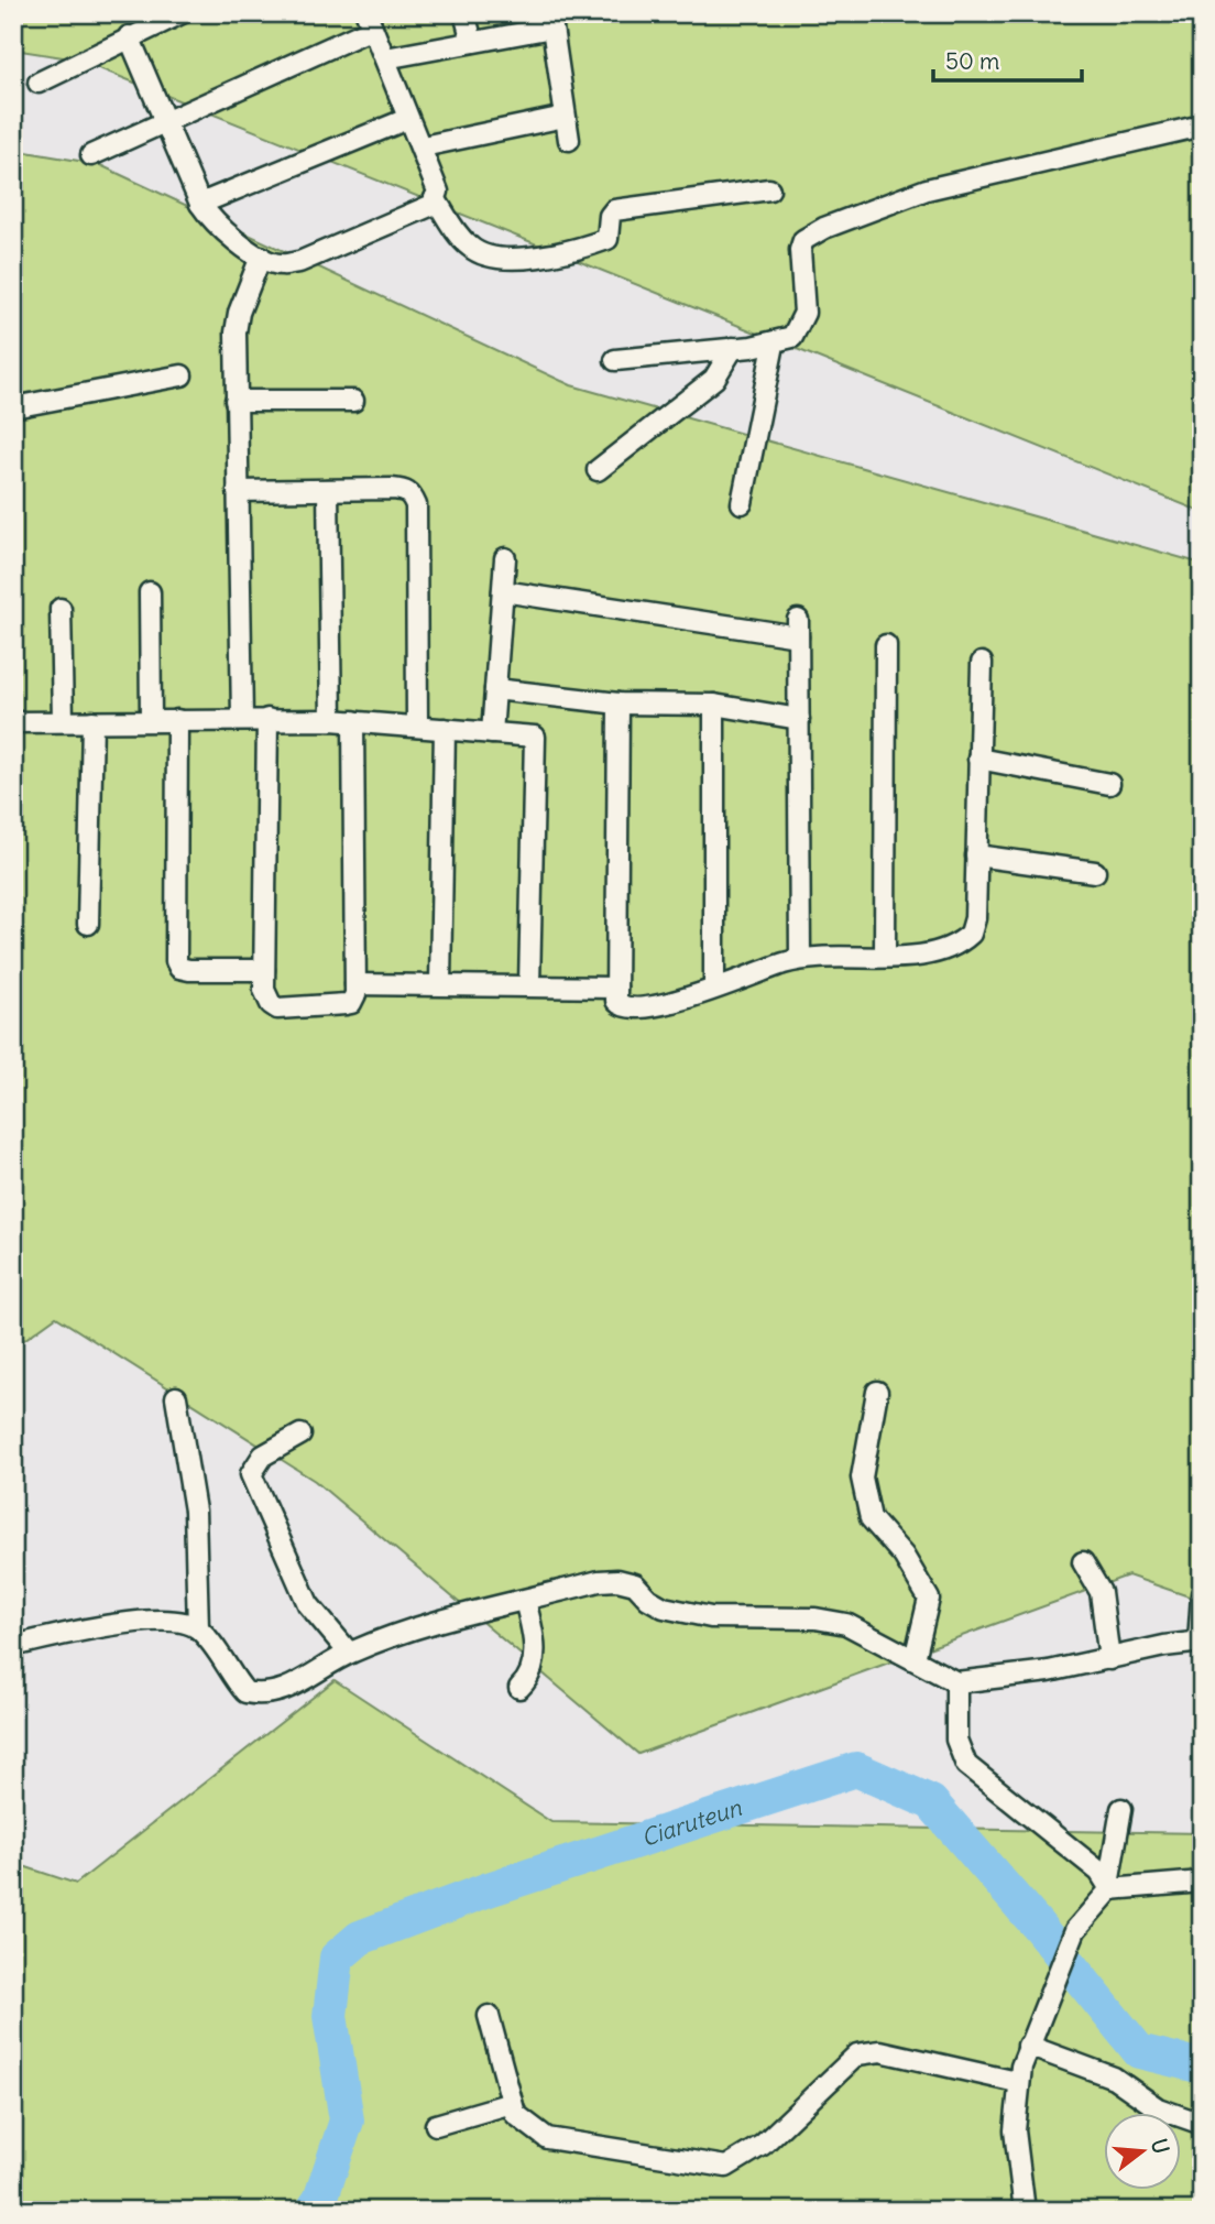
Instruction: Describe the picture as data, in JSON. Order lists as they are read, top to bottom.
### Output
{
  "water": ["Ciaruteun"],
  "scale_bar": "50 m",
  "north": "right"
}
